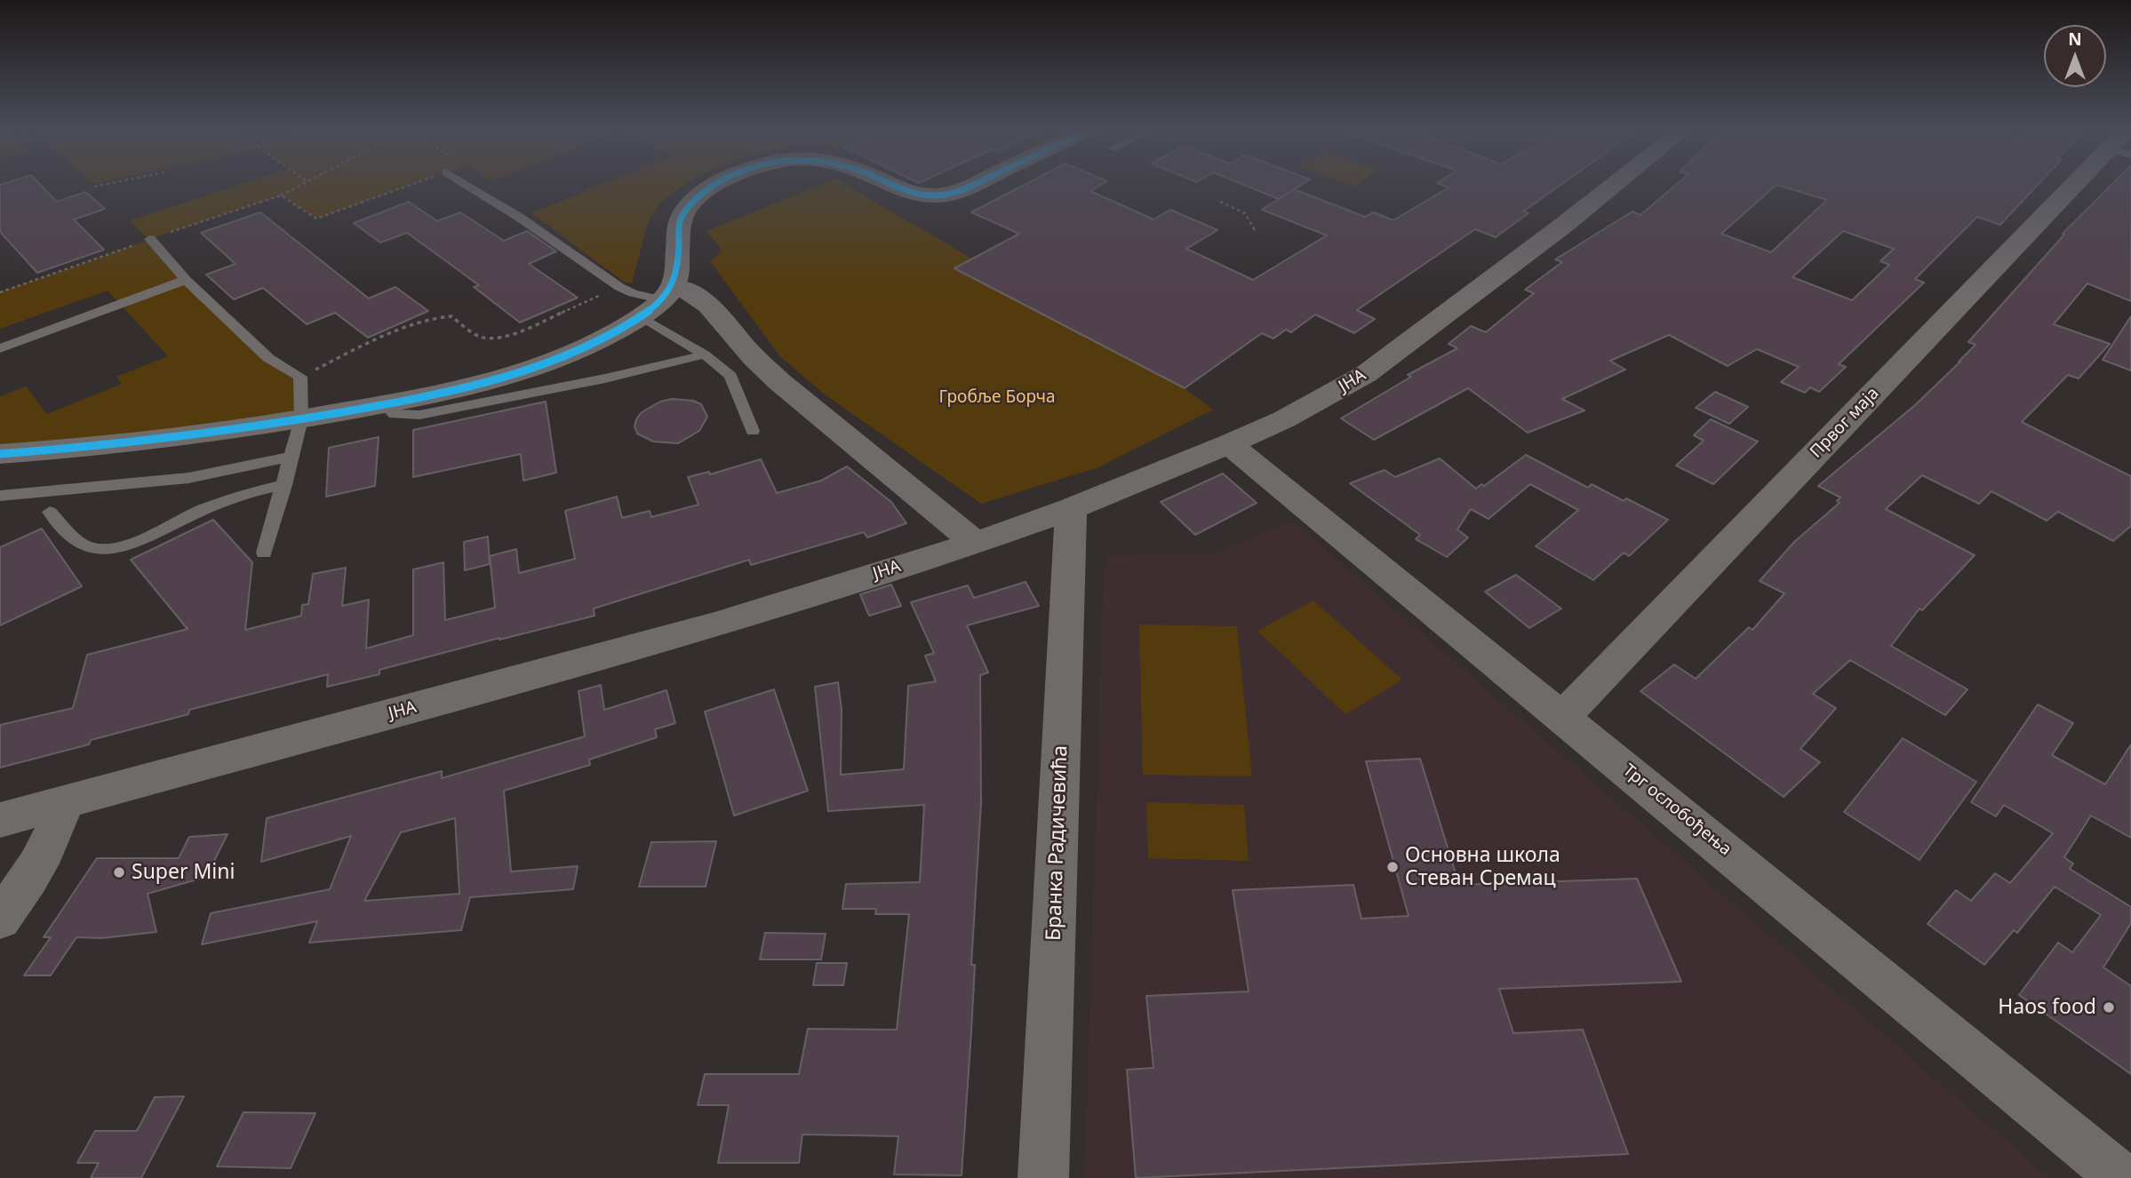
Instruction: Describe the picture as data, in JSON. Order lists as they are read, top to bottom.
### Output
{
  "streets": {
    "street": [
      "ЈНА",
      "Првог маја",
      "Трг ослобођења",
      "Бранка Радичевића"
    ]
  },
  "crossings": [
    ["ЈНА", "Трг ослобођења"],
    ["ЈНА", "Бранка Радичевића"],
    ["Првог маја", "Трг ослобођења"]
  ],
  "parks": ["Гробље Борча"],
  "places": ["Основна школа Стеван Сремац", "Super Mini", "Haos food"],
  "north": "top"
}
